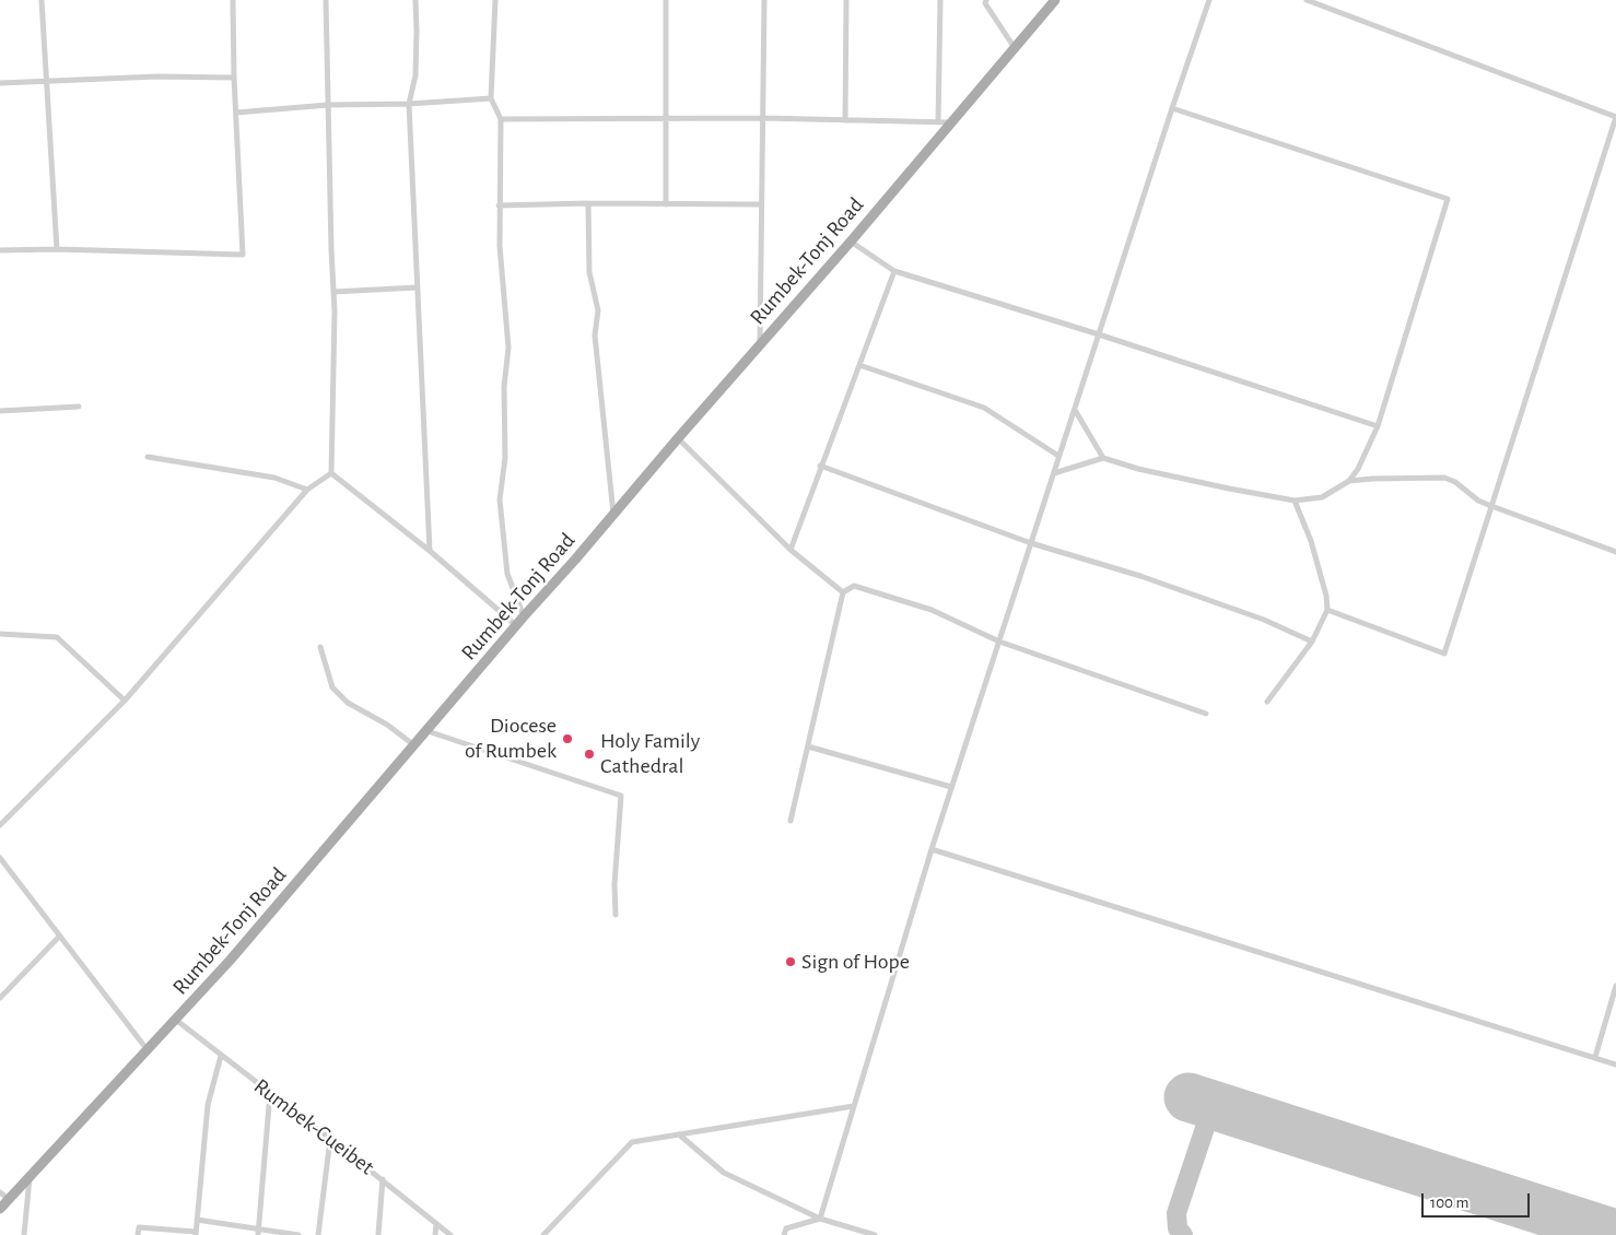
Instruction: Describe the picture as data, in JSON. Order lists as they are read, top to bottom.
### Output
{
  "streets": {
    "main road": ["Rumbek-Tonj Road"],
    "street": ["Rumbek-Cueibet"]
  },
  "crossings": [
    ["Rumbek-Tonj Road", "Rumbek-Cueibet"]
  ],
  "places": ["Diocese of Rumbek", "Holy Family Cathedral", "Sign of Hope"],
  "scale_bar": "100 m"
}
